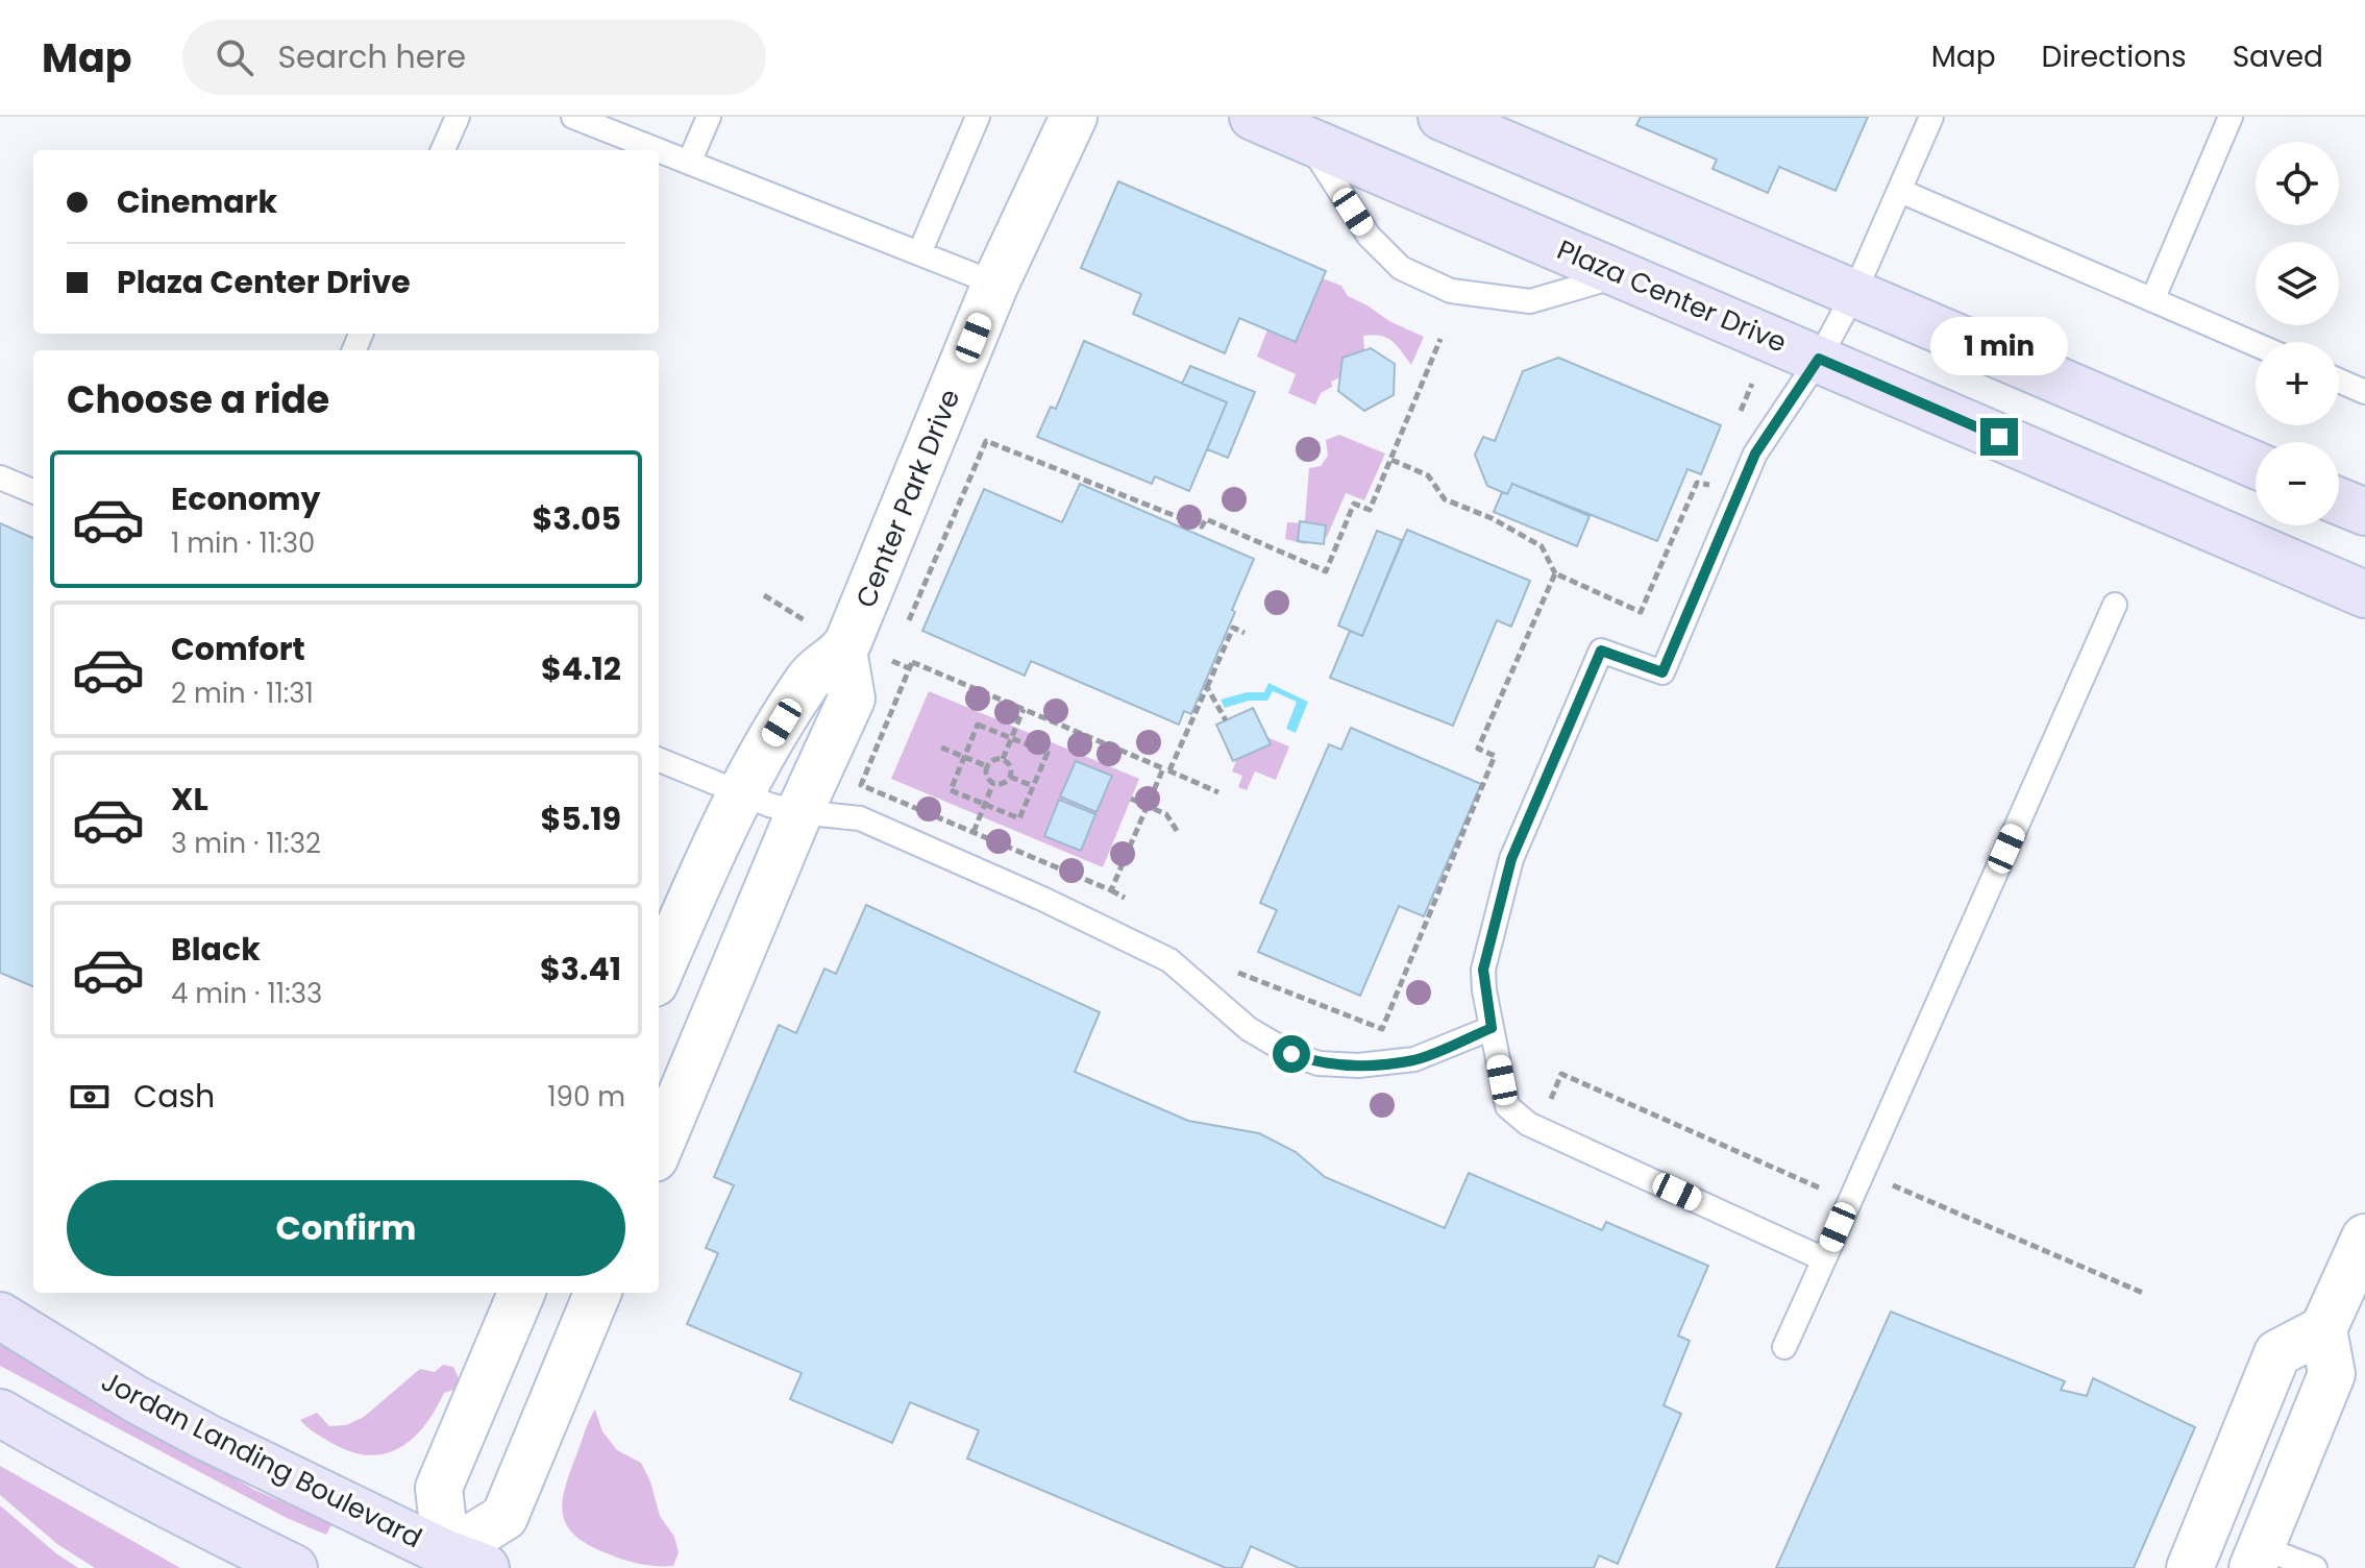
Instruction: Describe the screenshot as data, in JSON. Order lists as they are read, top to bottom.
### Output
{
  "streets": {
    "street": ["Plaza Center Drive", "Center Park Drive", "Jordan Landing Boulevard"]
  },
  "page": {
    "header": "Map",
    "search": "Search here",
    "nav": ["Map", "Directions", "Saved"],
    "map_buttons": ["+", "−"],
    "banner": ["Cinemark", "Plaza Center Drive"],
    "bubble": "1 min",
    "heading": "Choose a ride",
    "list": [
      {
        "name": "Economy",
        "note": "1 min · 11:30",
        "value": "$3.05"
      },
      {
        "name": "Comfort",
        "note": "2 min · 11:31",
        "value": "$4.12"
      },
      {
        "name": "XL",
        "note": "3 min · 11:32",
        "value": "$5.19"
      },
      {
        "name": "Black",
        "note": "4 min · 11:33",
        "value": "$3.41"
      }
    ],
    "pay": ["Cash", "190 m"],
    "buttons": "Confirm"
  }
}
